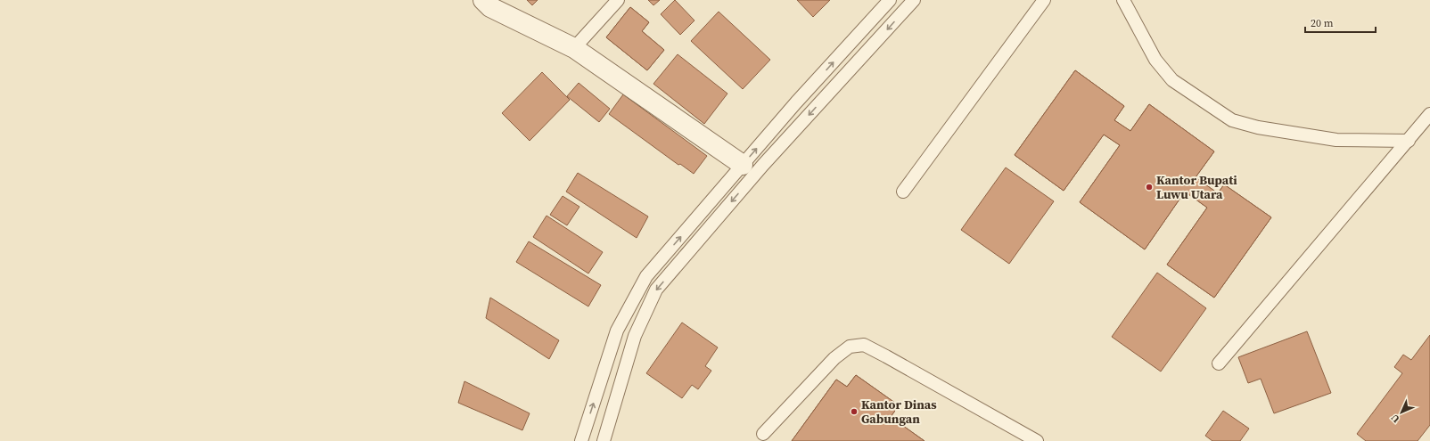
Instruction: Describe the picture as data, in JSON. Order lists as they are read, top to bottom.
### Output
{
  "places": ["Kantor Bupati Luwu Utara", "Kantor Dinas Gabungan"],
  "scale_bar": "20 m",
  "north": "bottom left"
}
